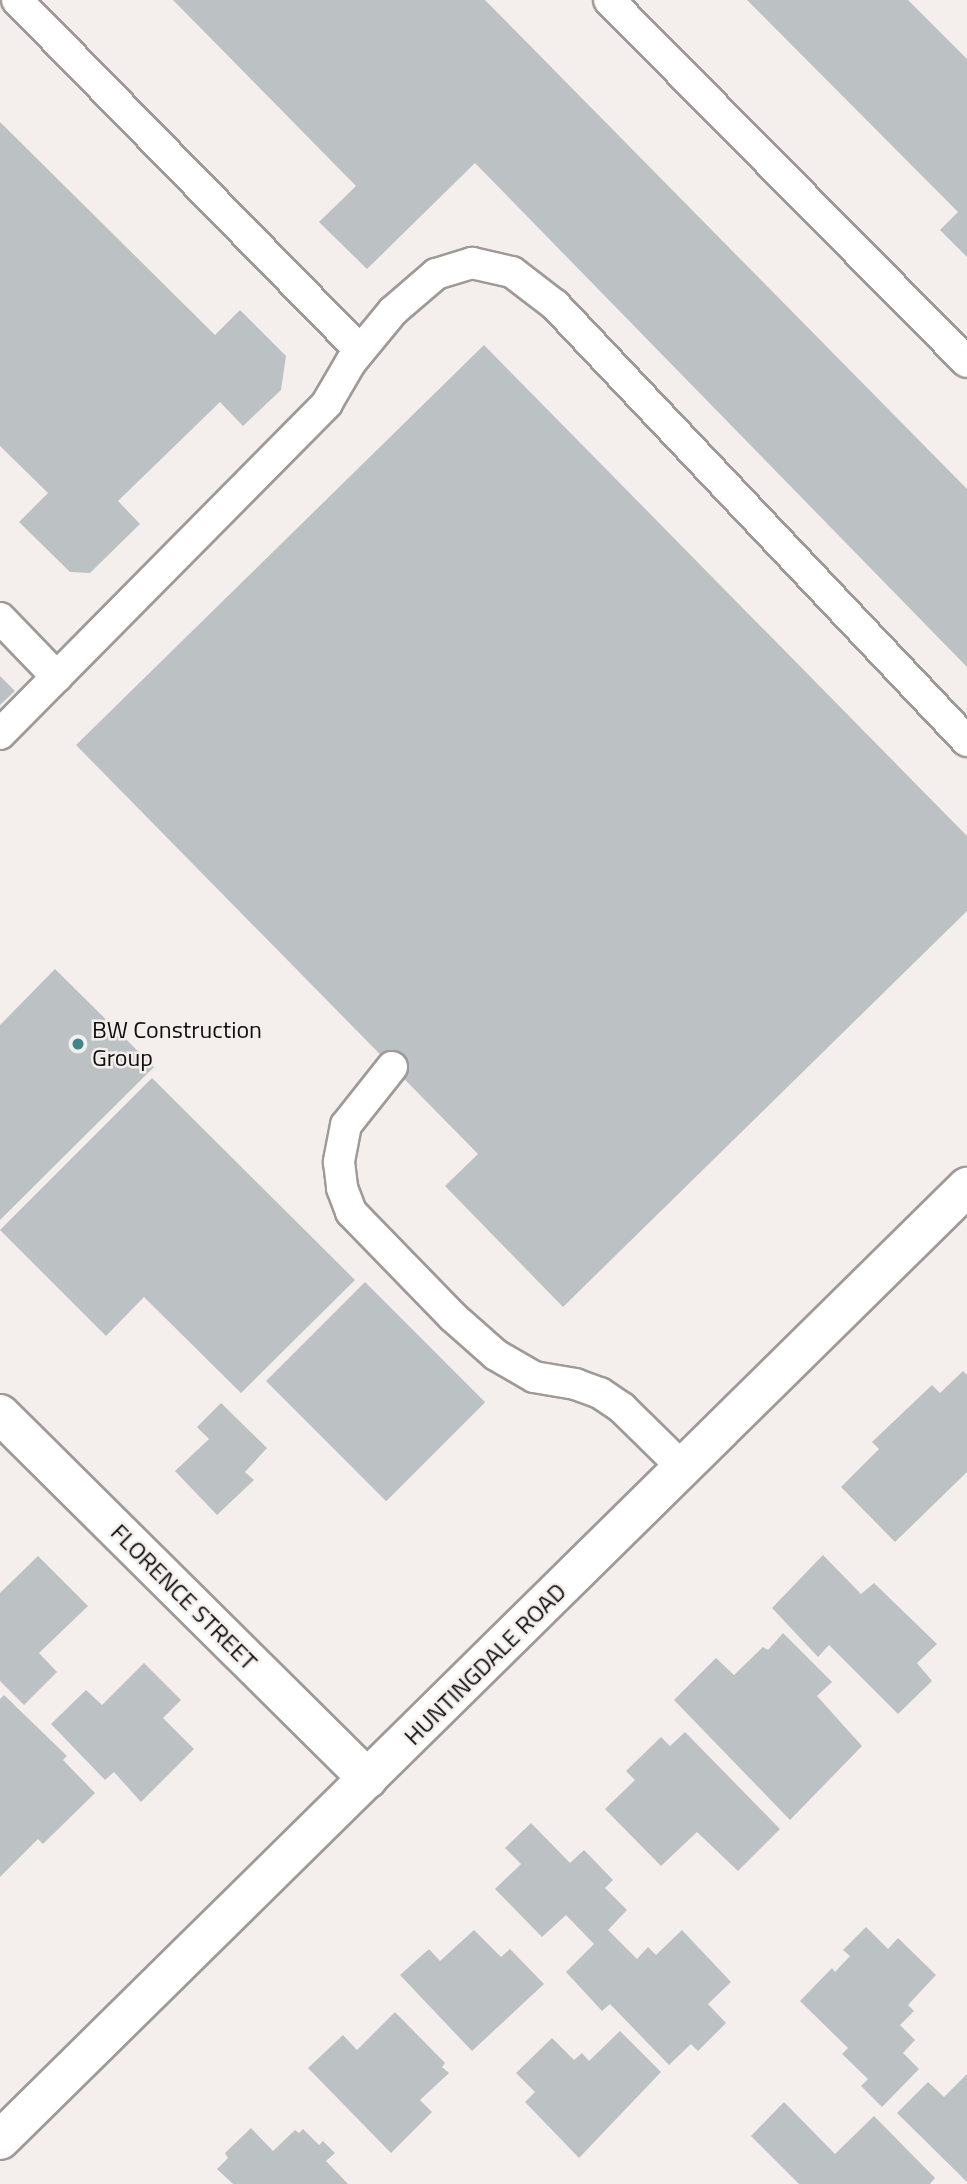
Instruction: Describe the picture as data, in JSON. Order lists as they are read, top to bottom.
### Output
{
  "streets": {
    "main road": ["FLORENCE STREET", "HUNTINGDALE ROAD"]
  },
  "crossings": [
    ["FLORENCE STREET", "HUNTINGDALE ROAD"]
  ],
  "places": ["BW Construction Group"]
}
